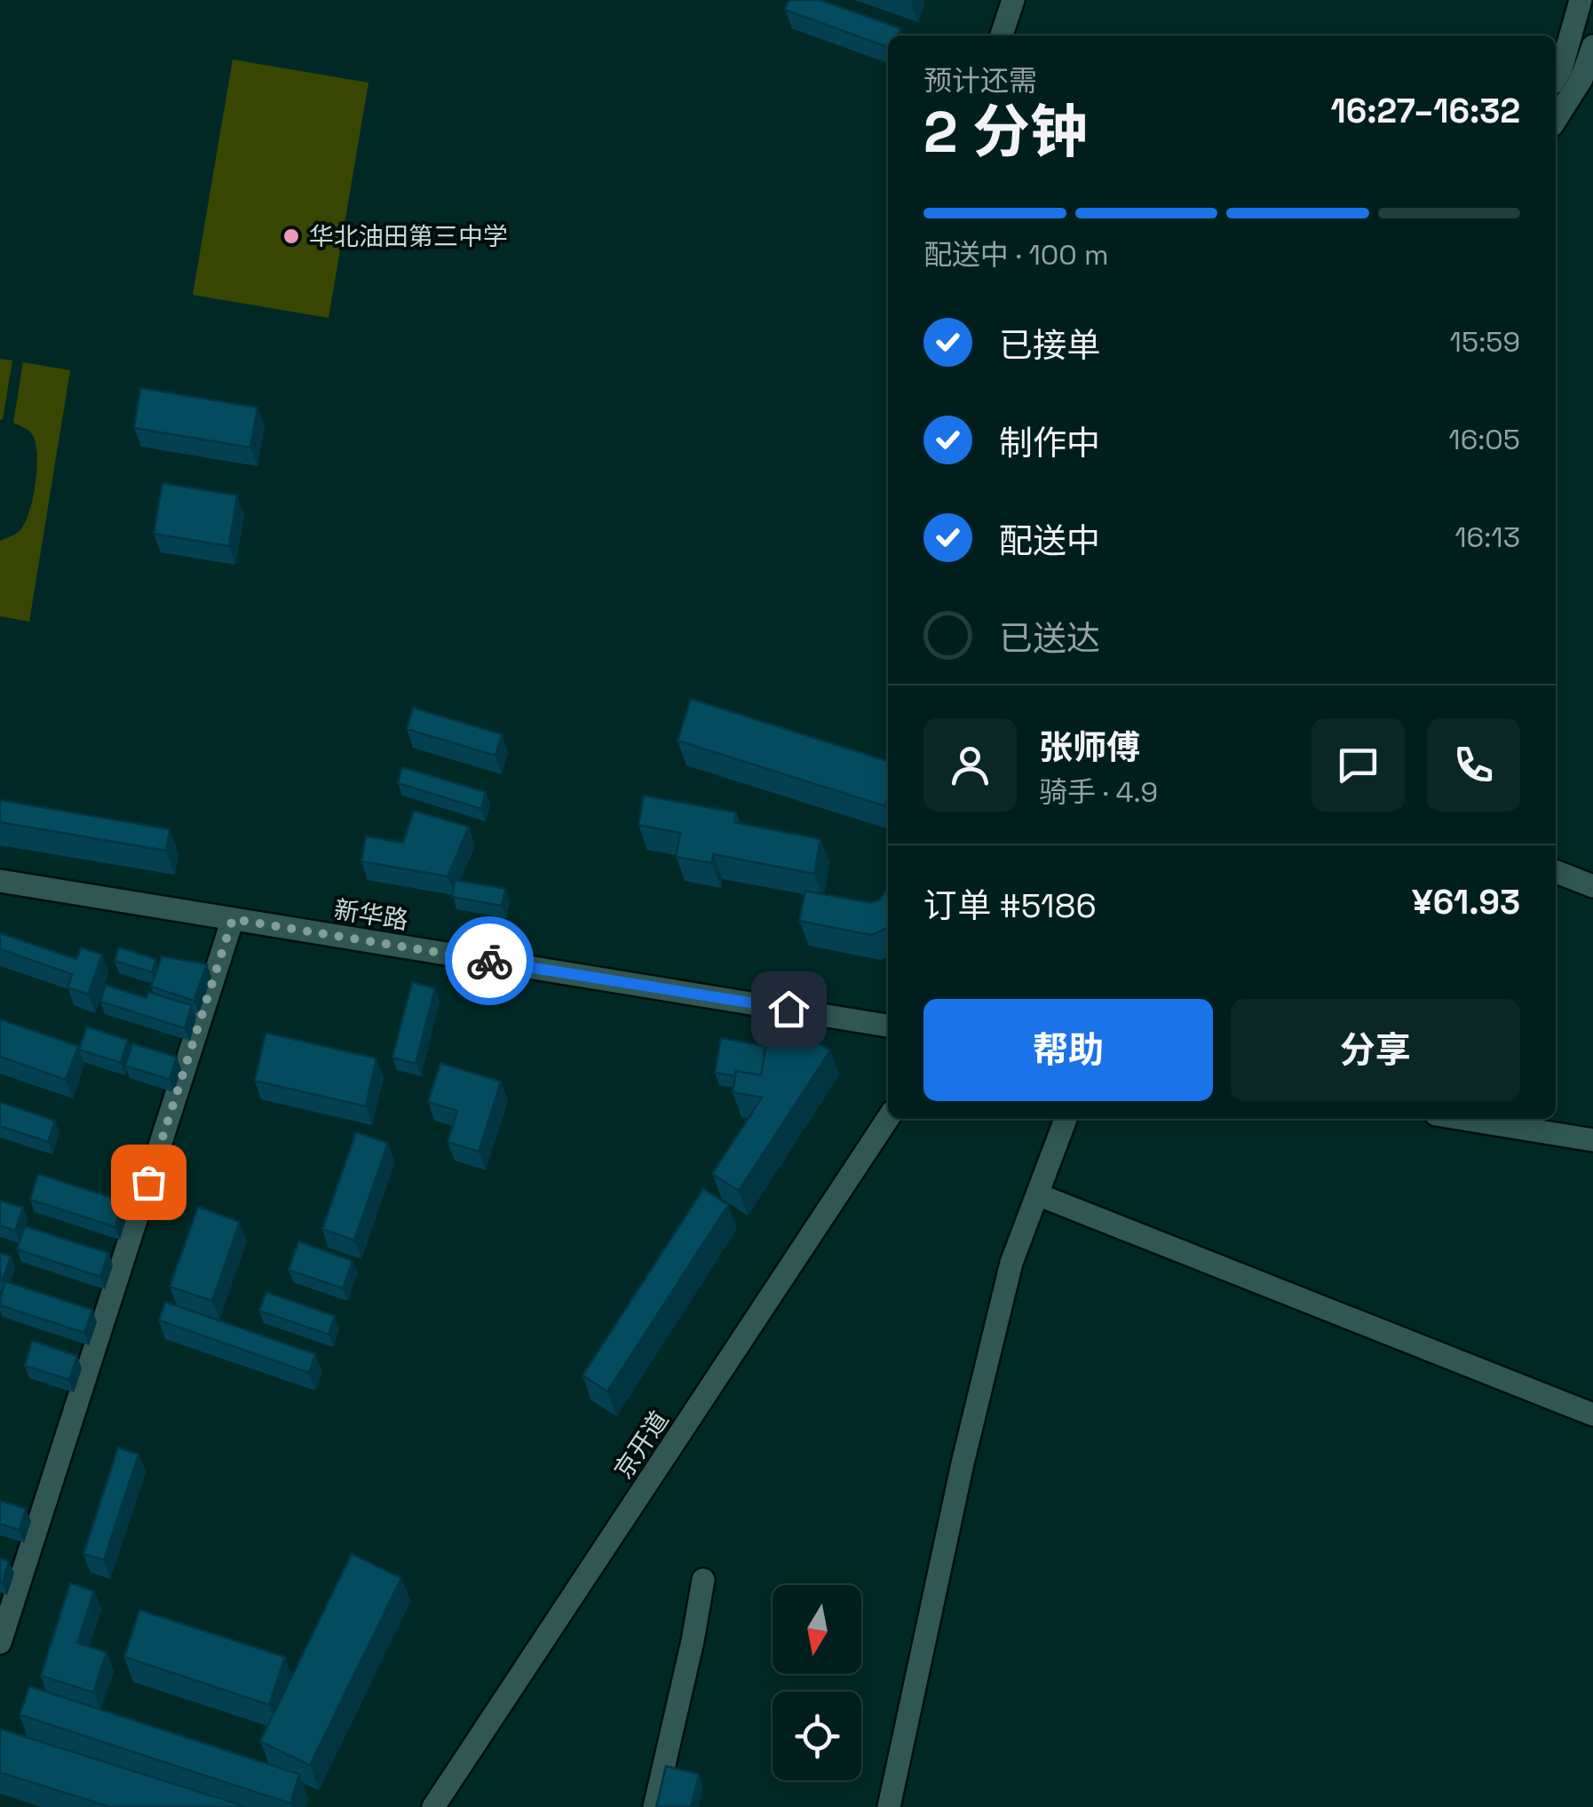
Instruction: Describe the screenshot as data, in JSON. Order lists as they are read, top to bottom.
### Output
{
  "streets": {
    "street": ["新华路", "京开道"]
  },
  "places": ["华北油田第三中学"],
  "north": "bottom",
  "page": {
    "heading": ["2 分钟", "预计还需", "16:27–16:32"],
    "panel": [
      "张师傅",
      "骑手 · 4.9",
      "订单 #5186",
      "¥61.93"
    ],
    "bar": "配送中 · 100 m",
    "list": [
      ["已接单", "15:59"],
      ["制作中", "16:05"],
      ["配送中", "16:13"],
      "已送达"
    ],
    "buttons": ["帮助", "分享"]
  }
}
